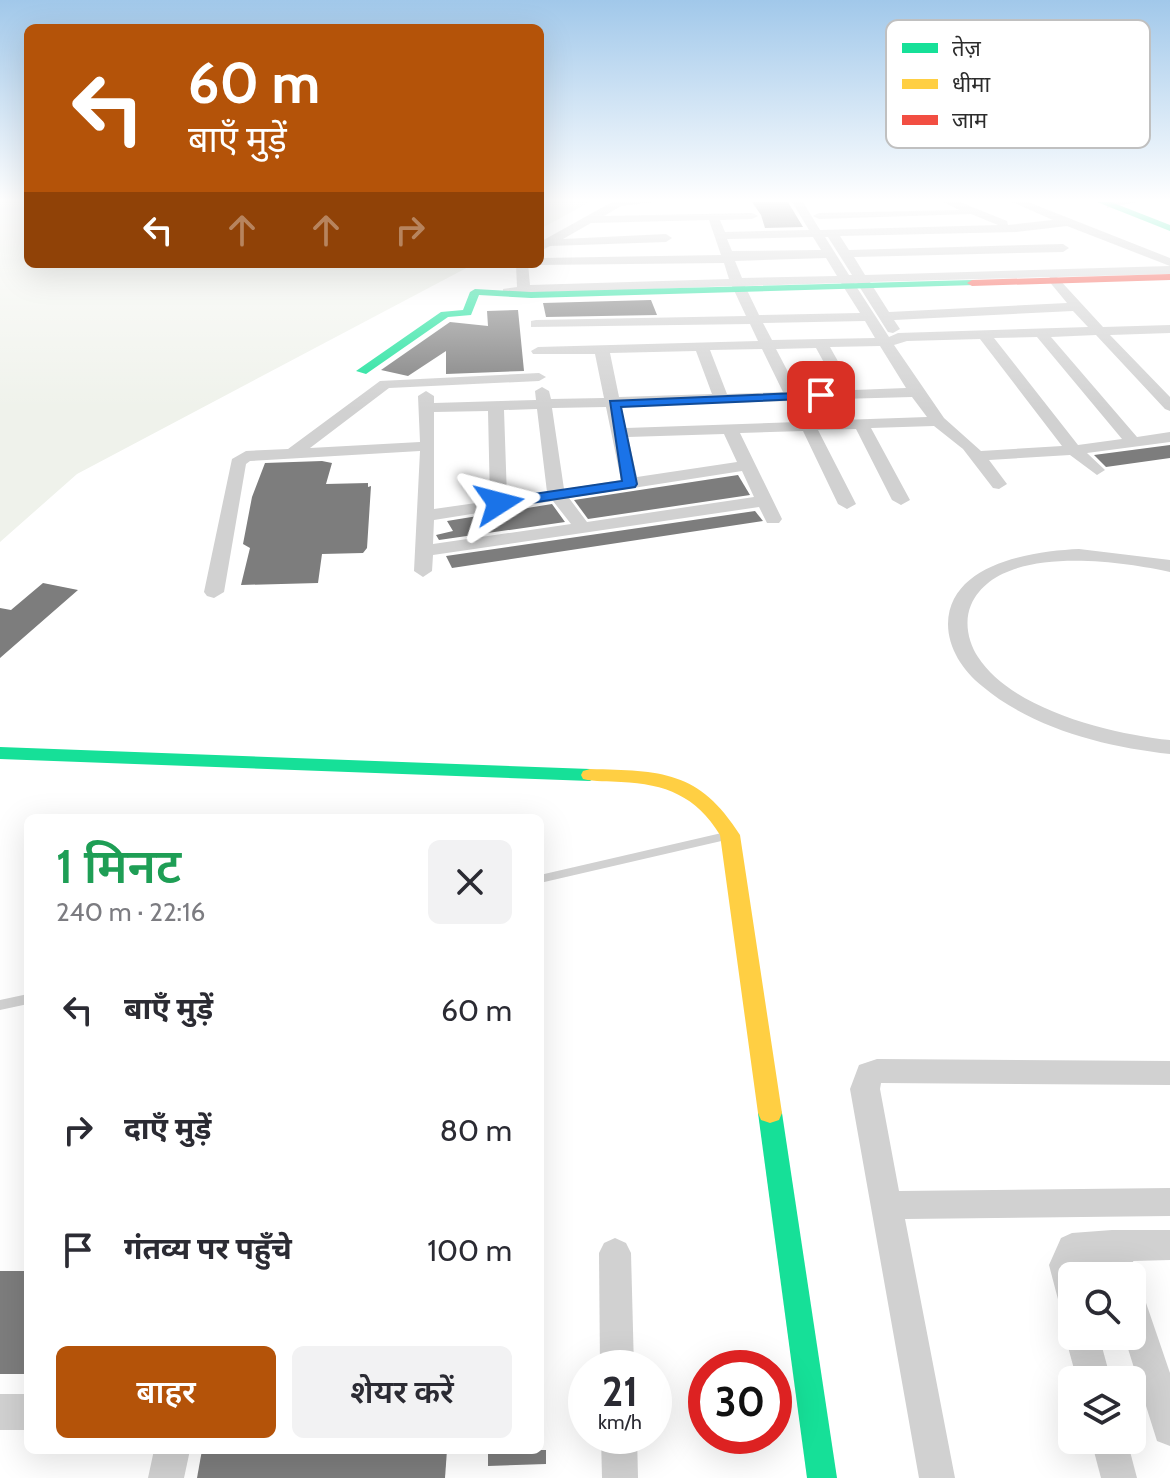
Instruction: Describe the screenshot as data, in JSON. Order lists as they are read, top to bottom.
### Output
{
  "legend": ["तेज़", "धीमा", "जाम"],
  "page": {
    "turn": ["60 m", "बाएँ मुड़ें"],
    "heading": ["1 मिनट", "240 m · 22:16"],
    "list": [
      {
        "name": "बाएँ मुड़ें",
        "value": "60 m"
      },
      {
        "name": "दाएँ मुड़ें",
        "value": "80 m"
      },
      {
        "name": "गंतव्य पर पहुँचे",
        "value": "100 m"
      }
    ],
    "buttons": ["बाहर", "शेयर करें"],
    "speed": "21 km/h",
    "limit": "30"
  }
}
